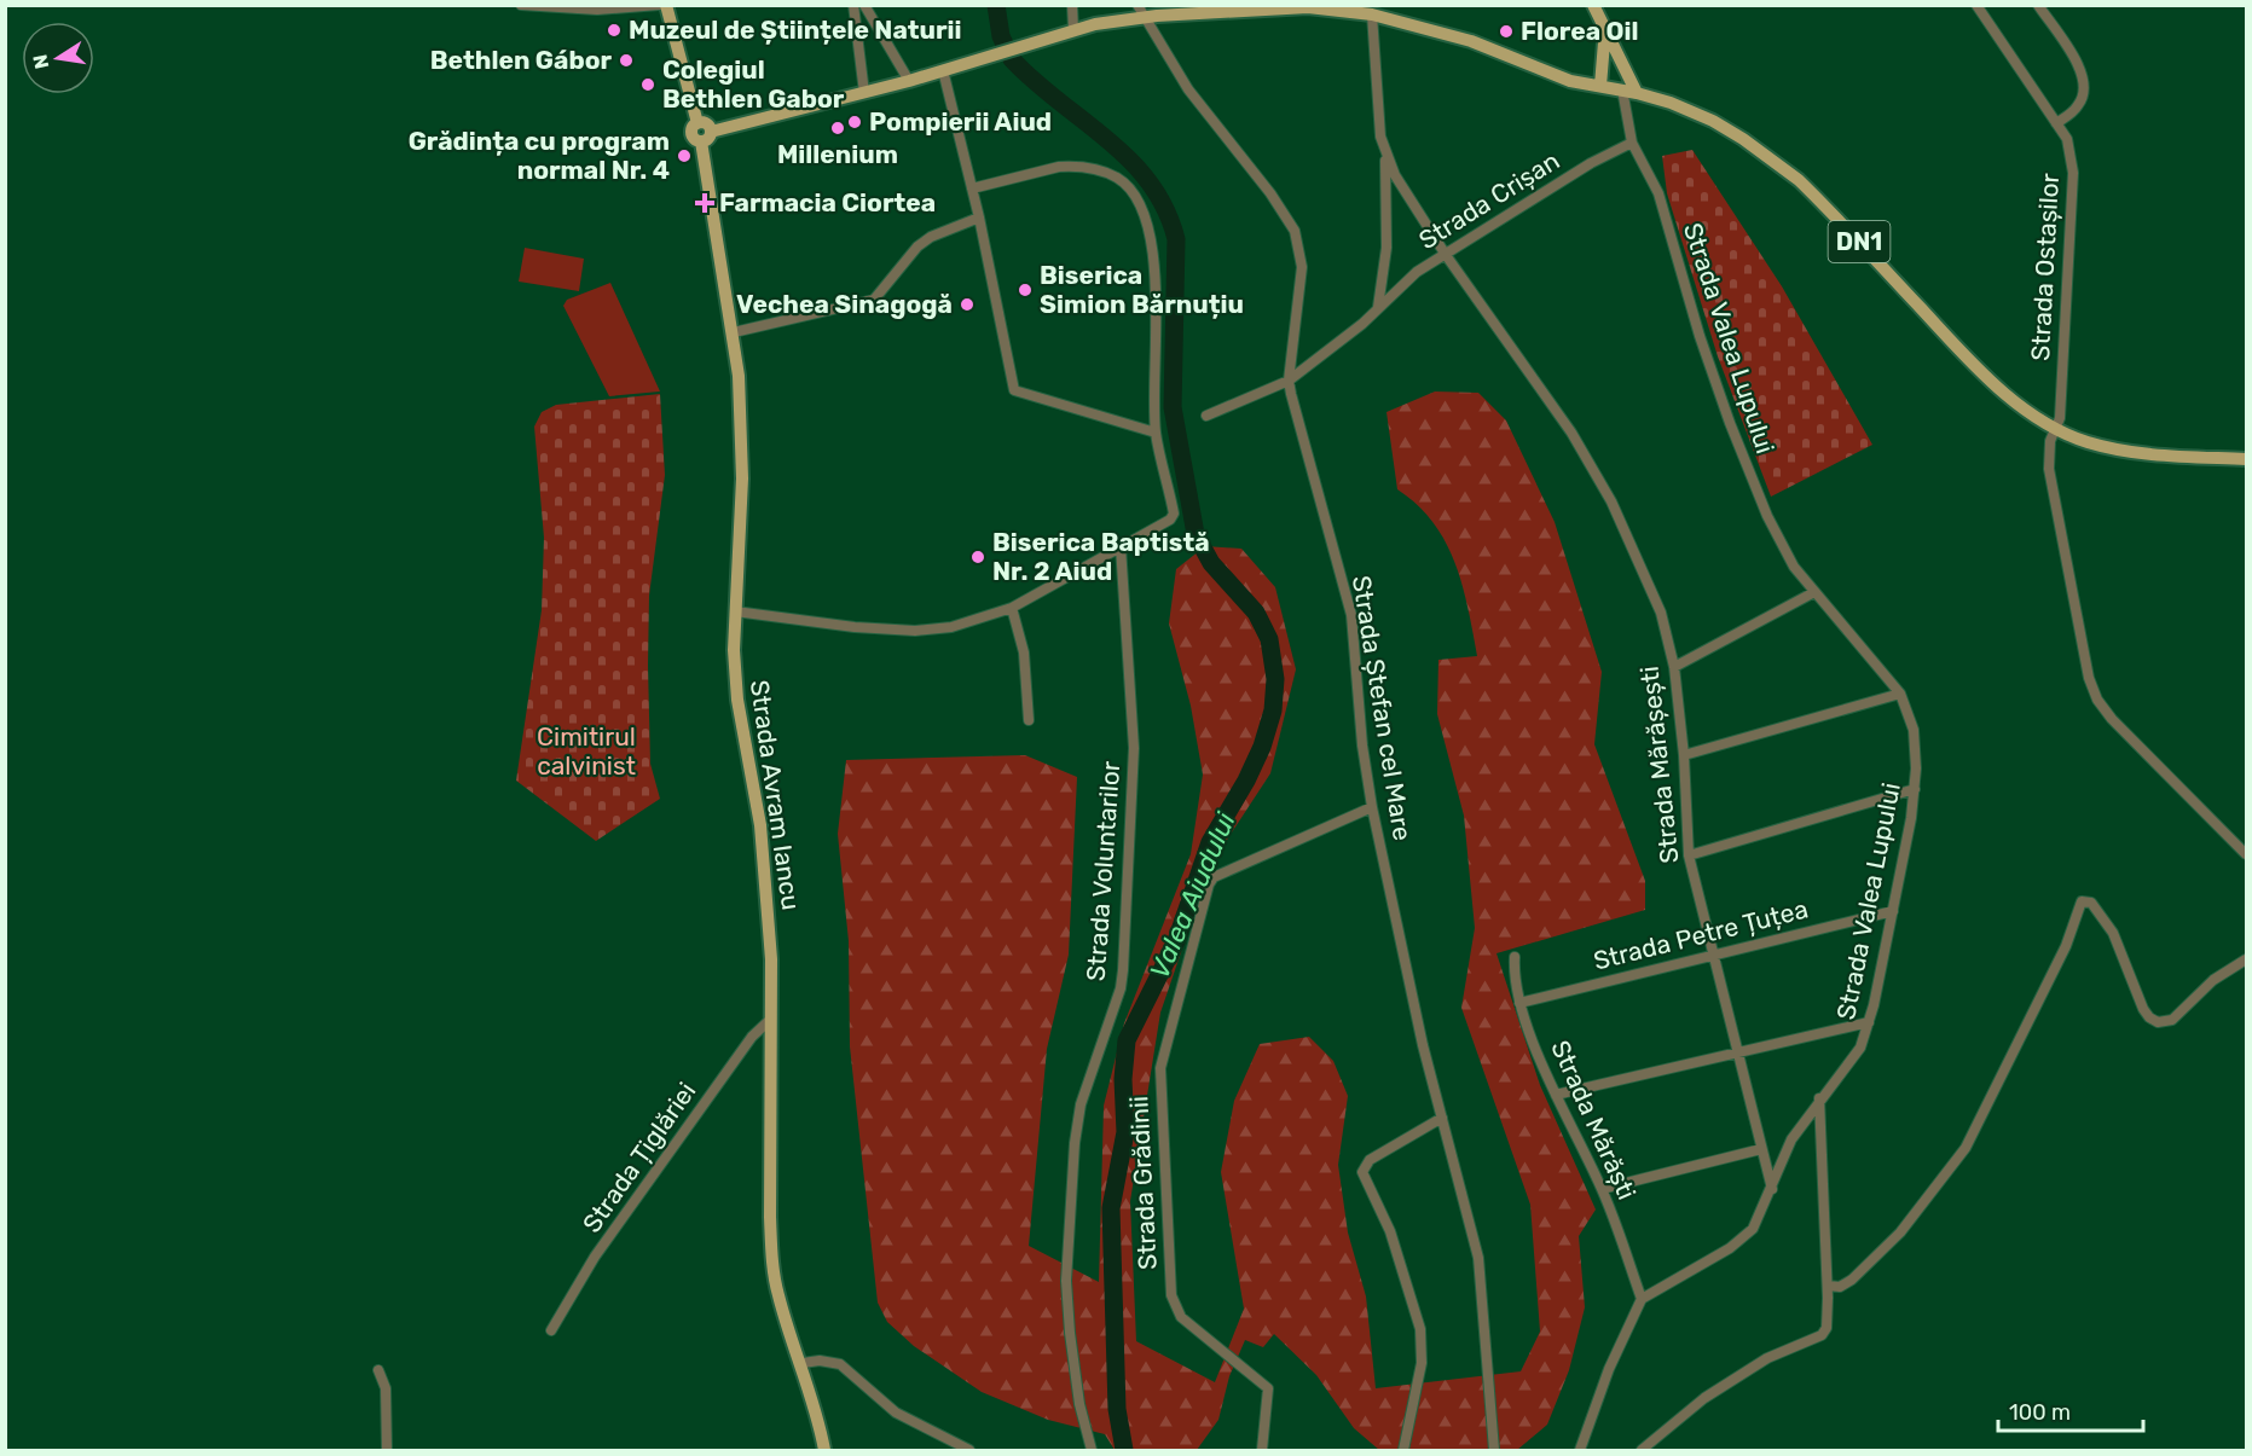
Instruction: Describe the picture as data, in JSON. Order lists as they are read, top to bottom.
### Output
{
  "streets": {
    "main road": ["DN1", "Strada Avram Iancu"],
    "street": [
      "Strada Crișan",
      "Strada Ostașilor",
      "Strada Valea Lupului",
      "Strada Ștefan cel Mare",
      "Strada Mărășești",
      "Strada Voluntarilor",
      "Strada Petre Țuțea",
      "Strada Mărăști",
      "Strada Țiglăriei",
      "Strada Grădinii"
    ]
  },
  "crossings": [
    ["Strada Crișan", "Strada Valea Lupului"],
    ["Strada Crișan", "Strada Ștefan cel Mare"],
    ["Strada Crișan", "Strada Mărășești"],
    ["DN1", "Strada Ostașilor"],
    ["DN1", "Strada Valea Lupului"],
    ["DN1", "Strada Ștefan cel Mare"],
    ["DN1", "Strada Mărășești"],
    ["DN1", "Strada Avram Iancu"],
    ["Strada Valea Lupului", "Strada Mărășești"],
    ["Strada Valea Lupului", "Strada Petre Țuțea"],
    ["Strada Valea Lupului", "Strada Mărăști"],
    ["Strada Ștefan cel Mare", "Strada Grădinii"],
    ["Strada Mărășești", "Strada Petre Țuțea"],
    ["Strada Avram Iancu", "Strada Țiglăriei"],
    ["Strada Petre Țuțea", "Strada Mărăști"]
  ],
  "water": ["Valea Aiudului"],
  "parks": ["Cimitirul calvinist"],
  "places": {
    "other": [
      "Muzeul de Științele Naturii",
      "Florea Oil",
      "Bethlen Gábor",
      "Colegiul Bethlen Gabor",
      "Pompierii Aiud",
      "Millenium",
      "Grădința cu program normal Nr. 4",
      "Biserica Simion Bărnuțiu",
      "Vechea Sinagogă",
      "Biserica Baptistă Nr. 2 Aiud"
    ],
    "health": ["Farmacia Ciortea"]
  },
  "scale_bar": "100 m",
  "north": "left"
}
